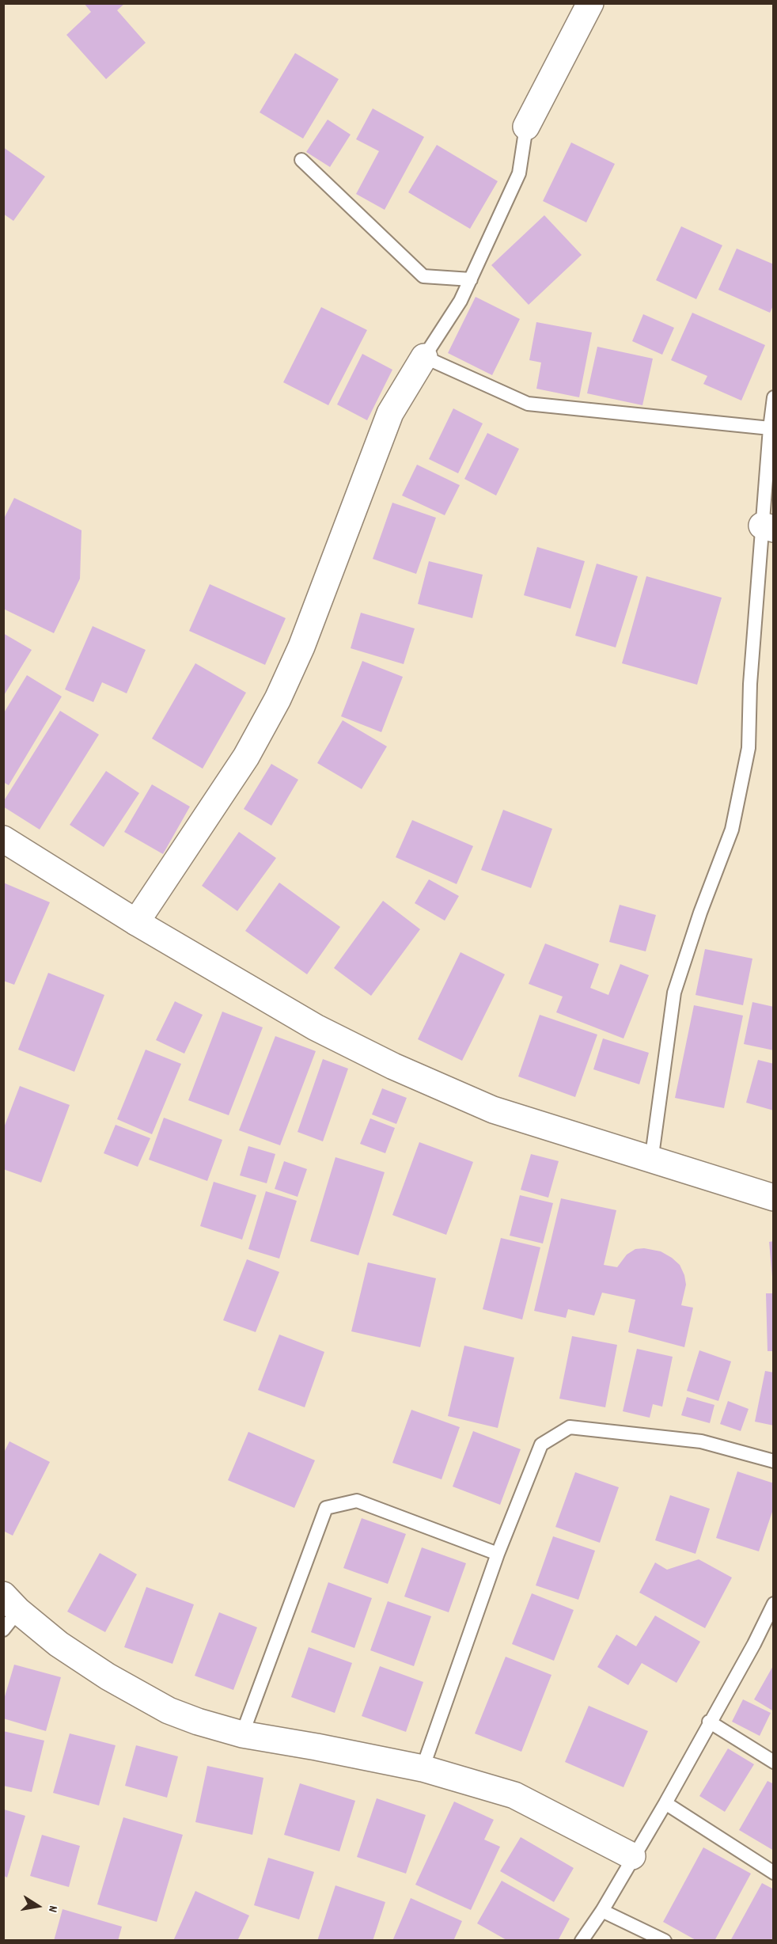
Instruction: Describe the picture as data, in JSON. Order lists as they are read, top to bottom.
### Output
{
  "north": "right"
}
